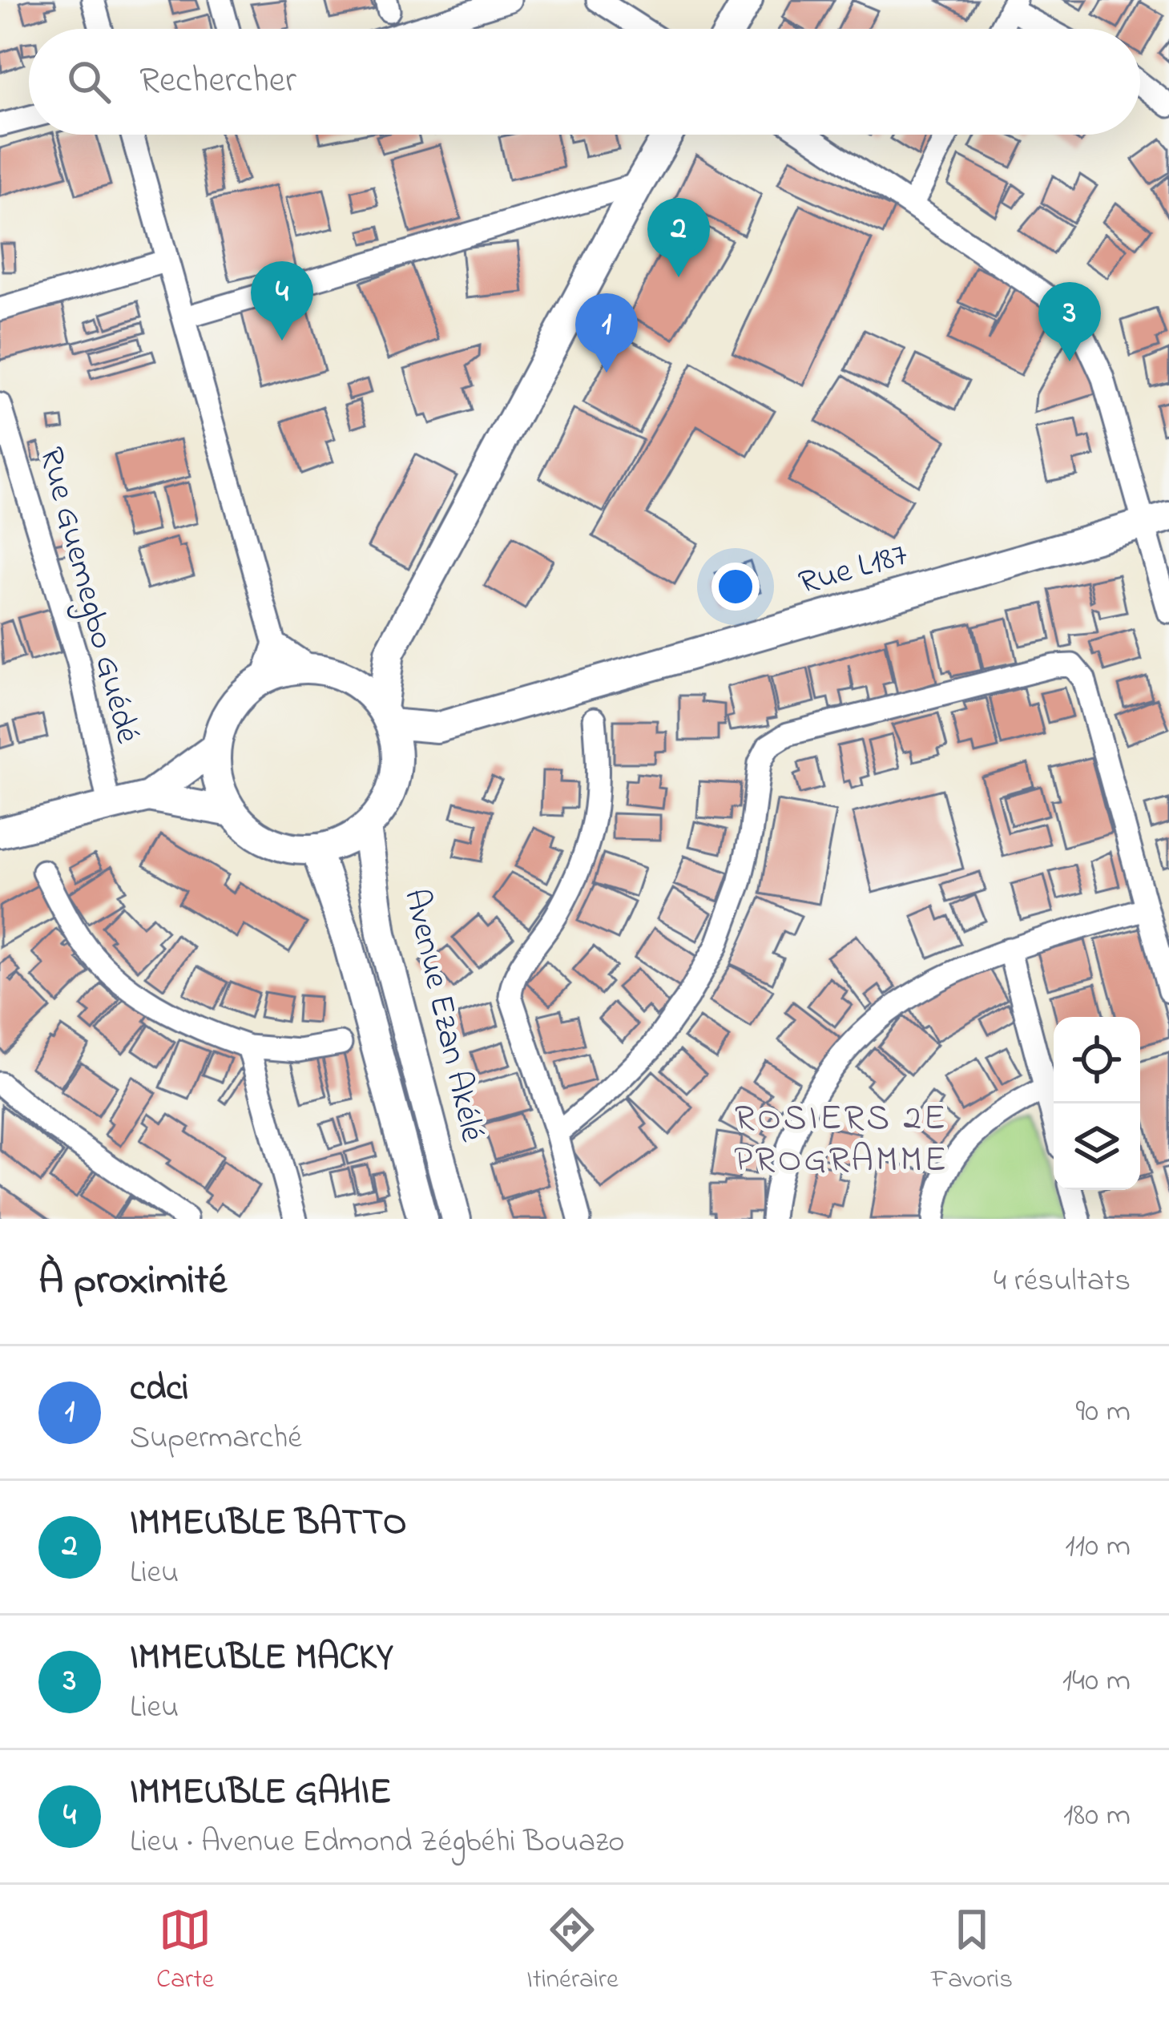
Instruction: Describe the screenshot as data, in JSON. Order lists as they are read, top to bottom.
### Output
{
  "streets": {
    "street": ["Rue L187", "Rue Guemegbo Guédé", "Avenue Ezan Akélé"]
  },
  "crossings": [
    ["Rue L187", "Avenue Ezan Akélé"]
  ],
  "districts": ["ROSIERS 2E PROGRAMME"],
  "page": {
    "search": "Rechercher",
    "pins": [
      "2",
      "4",
      "3",
      "1"
    ],
    "heading": ["À proximité", "4 résultats"],
    "list": [
      {
        "mark": "1",
        "name": "cdci",
        "note": "Supermarché",
        "value": "90 m"
      },
      {
        "mark": "2",
        "name": "IMMEUBLE BATTO",
        "note": "Lieu",
        "value": "110 m"
      },
      {
        "mark": "3",
        "name": "IMMEUBLE MACKY",
        "note": "Lieu",
        "value": "140 m"
      },
      {
        "mark": "4",
        "name": "IMMEUBLE GAHIE",
        "note": "Lieu · Avenue Edmond Zégbéhi Bouazo",
        "value": "180 m"
      }
    ],
    "nav": ["Carte", "Itinéraire", "Favoris"]
  }
}
